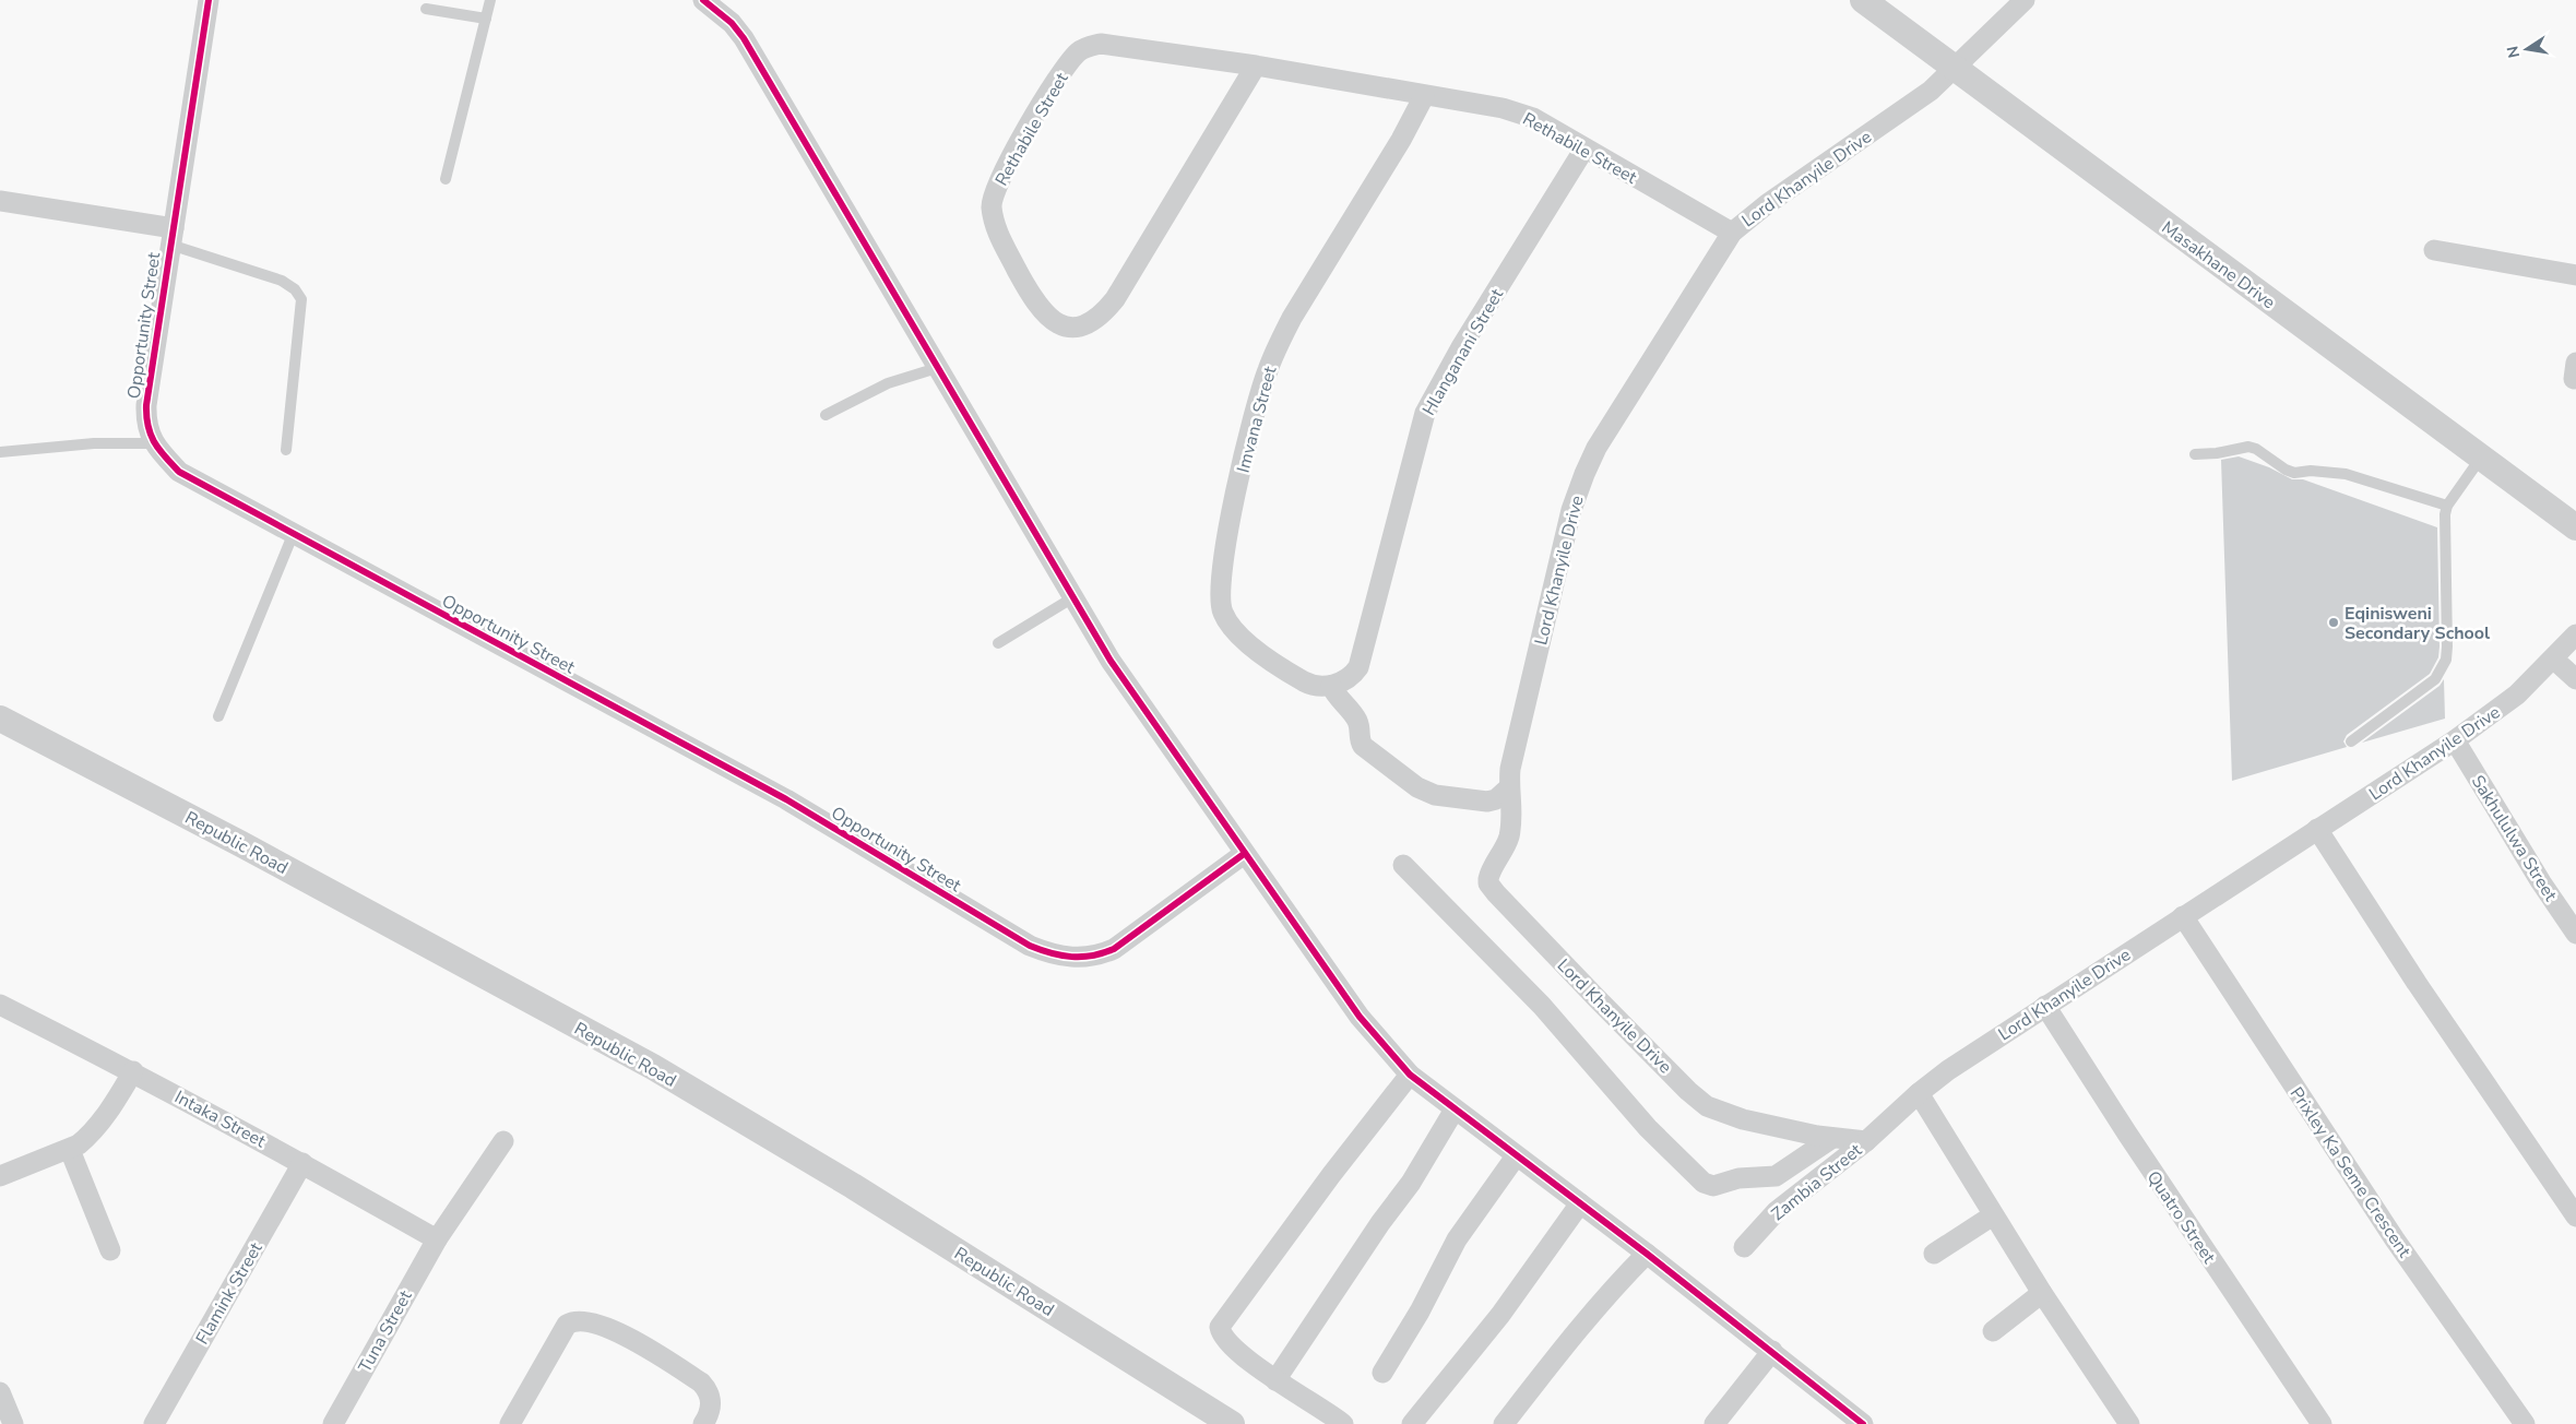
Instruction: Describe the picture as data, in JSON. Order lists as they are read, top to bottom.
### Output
{
  "streets": {
    "street": [
      "Rethabile Street",
      "Lord Khanyile Drive",
      "Masakhane Drive",
      "Opportunity Street",
      "Hlanganani Street",
      "Imvana Street",
      "Sakhululwa Street",
      "Republic Road",
      "Intaka Street",
      "Prixley Ka Seme Crescent",
      "Zambia Street",
      "Quatro Street",
      "Flamink Street",
      "Tuna Street"
    ]
  },
  "crossings": [
    ["Rethabile Street", "Lord Khanyile Drive"],
    ["Rethabile Street", "Hlanganani Street"],
    ["Rethabile Street", "Imvana Street"],
    ["Lord Khanyile Drive", "Masakhane Drive"],
    ["Lord Khanyile Drive", "Sakhululwa Street"],
    ["Lord Khanyile Drive", "Prixley Ka Seme Crescent"],
    ["Lord Khanyile Drive", "Zambia Street"],
    ["Lord Khanyile Drive", "Quatro Street"],
    ["Hlanganani Street", "Imvana Street"],
    ["Intaka Street", "Flamink Street"],
    ["Intaka Street", "Tuna Street"]
  ],
  "places": ["Eqinisweni Secondary School"],
  "north": "left"
}
